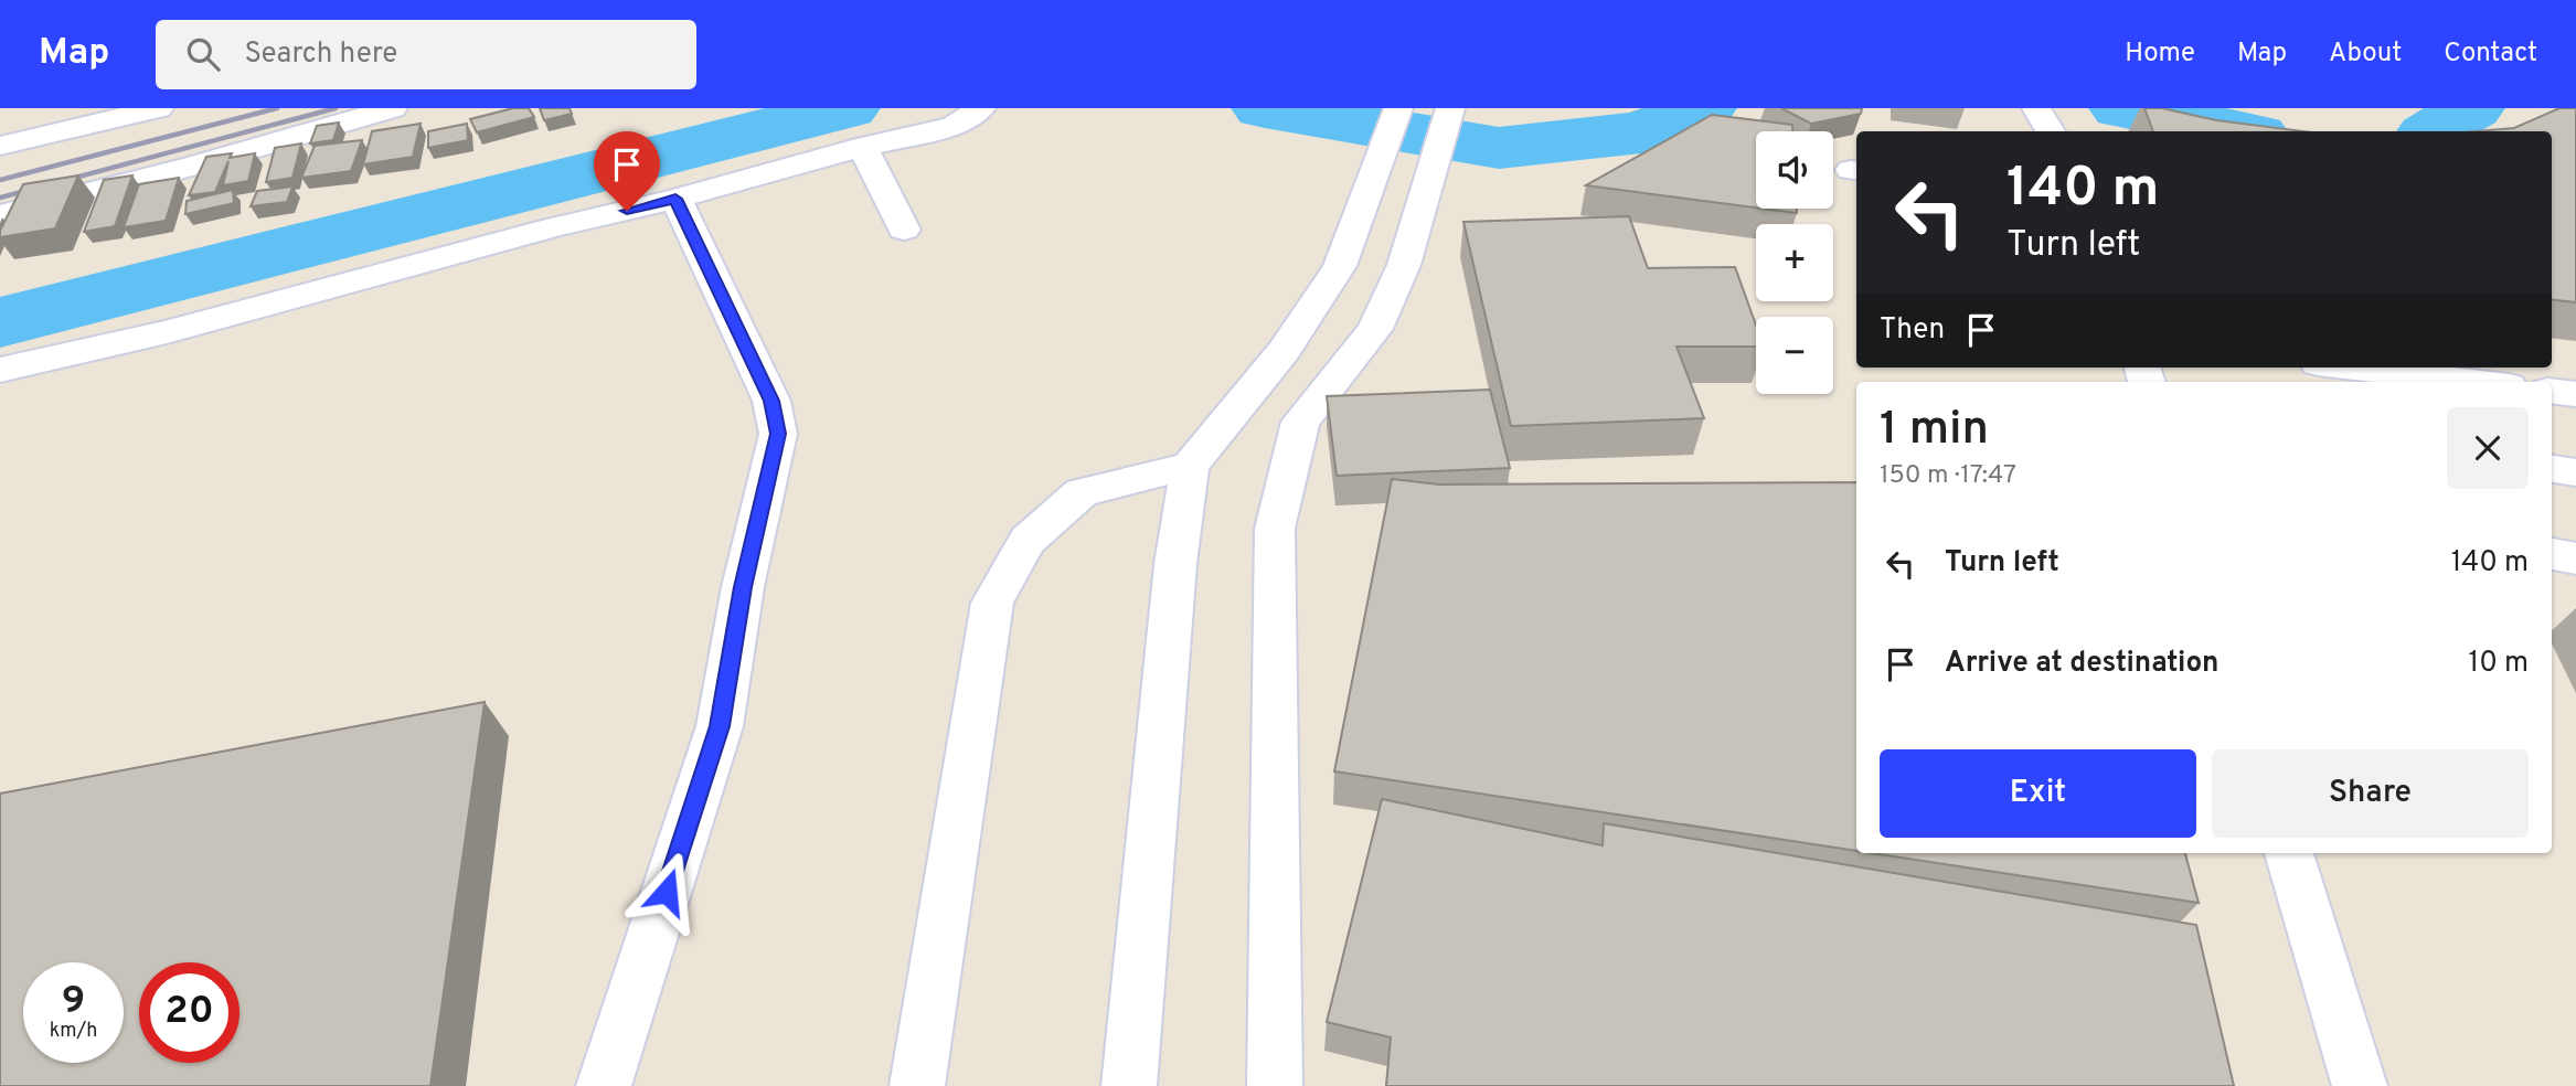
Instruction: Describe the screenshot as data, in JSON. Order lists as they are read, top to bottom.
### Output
{
  "page": {
    "header": "Map",
    "search": "Search here",
    "nav": [
      "Home",
      "Map",
      "About",
      "Contact"
    ],
    "map_buttons": ["+", "−"],
    "turn": ["140 m", "Turn left"],
    "then": "Then",
    "heading": ["1 min", "150 m · 17:47"],
    "list": [
      {
        "name": "Turn left",
        "value": "140 m"
      },
      {
        "name": "Arrive at destination",
        "value": "10 m"
      }
    ],
    "buttons": ["Exit", "Share"],
    "speed": "9 km/h",
    "limit": "20"
  }
}
